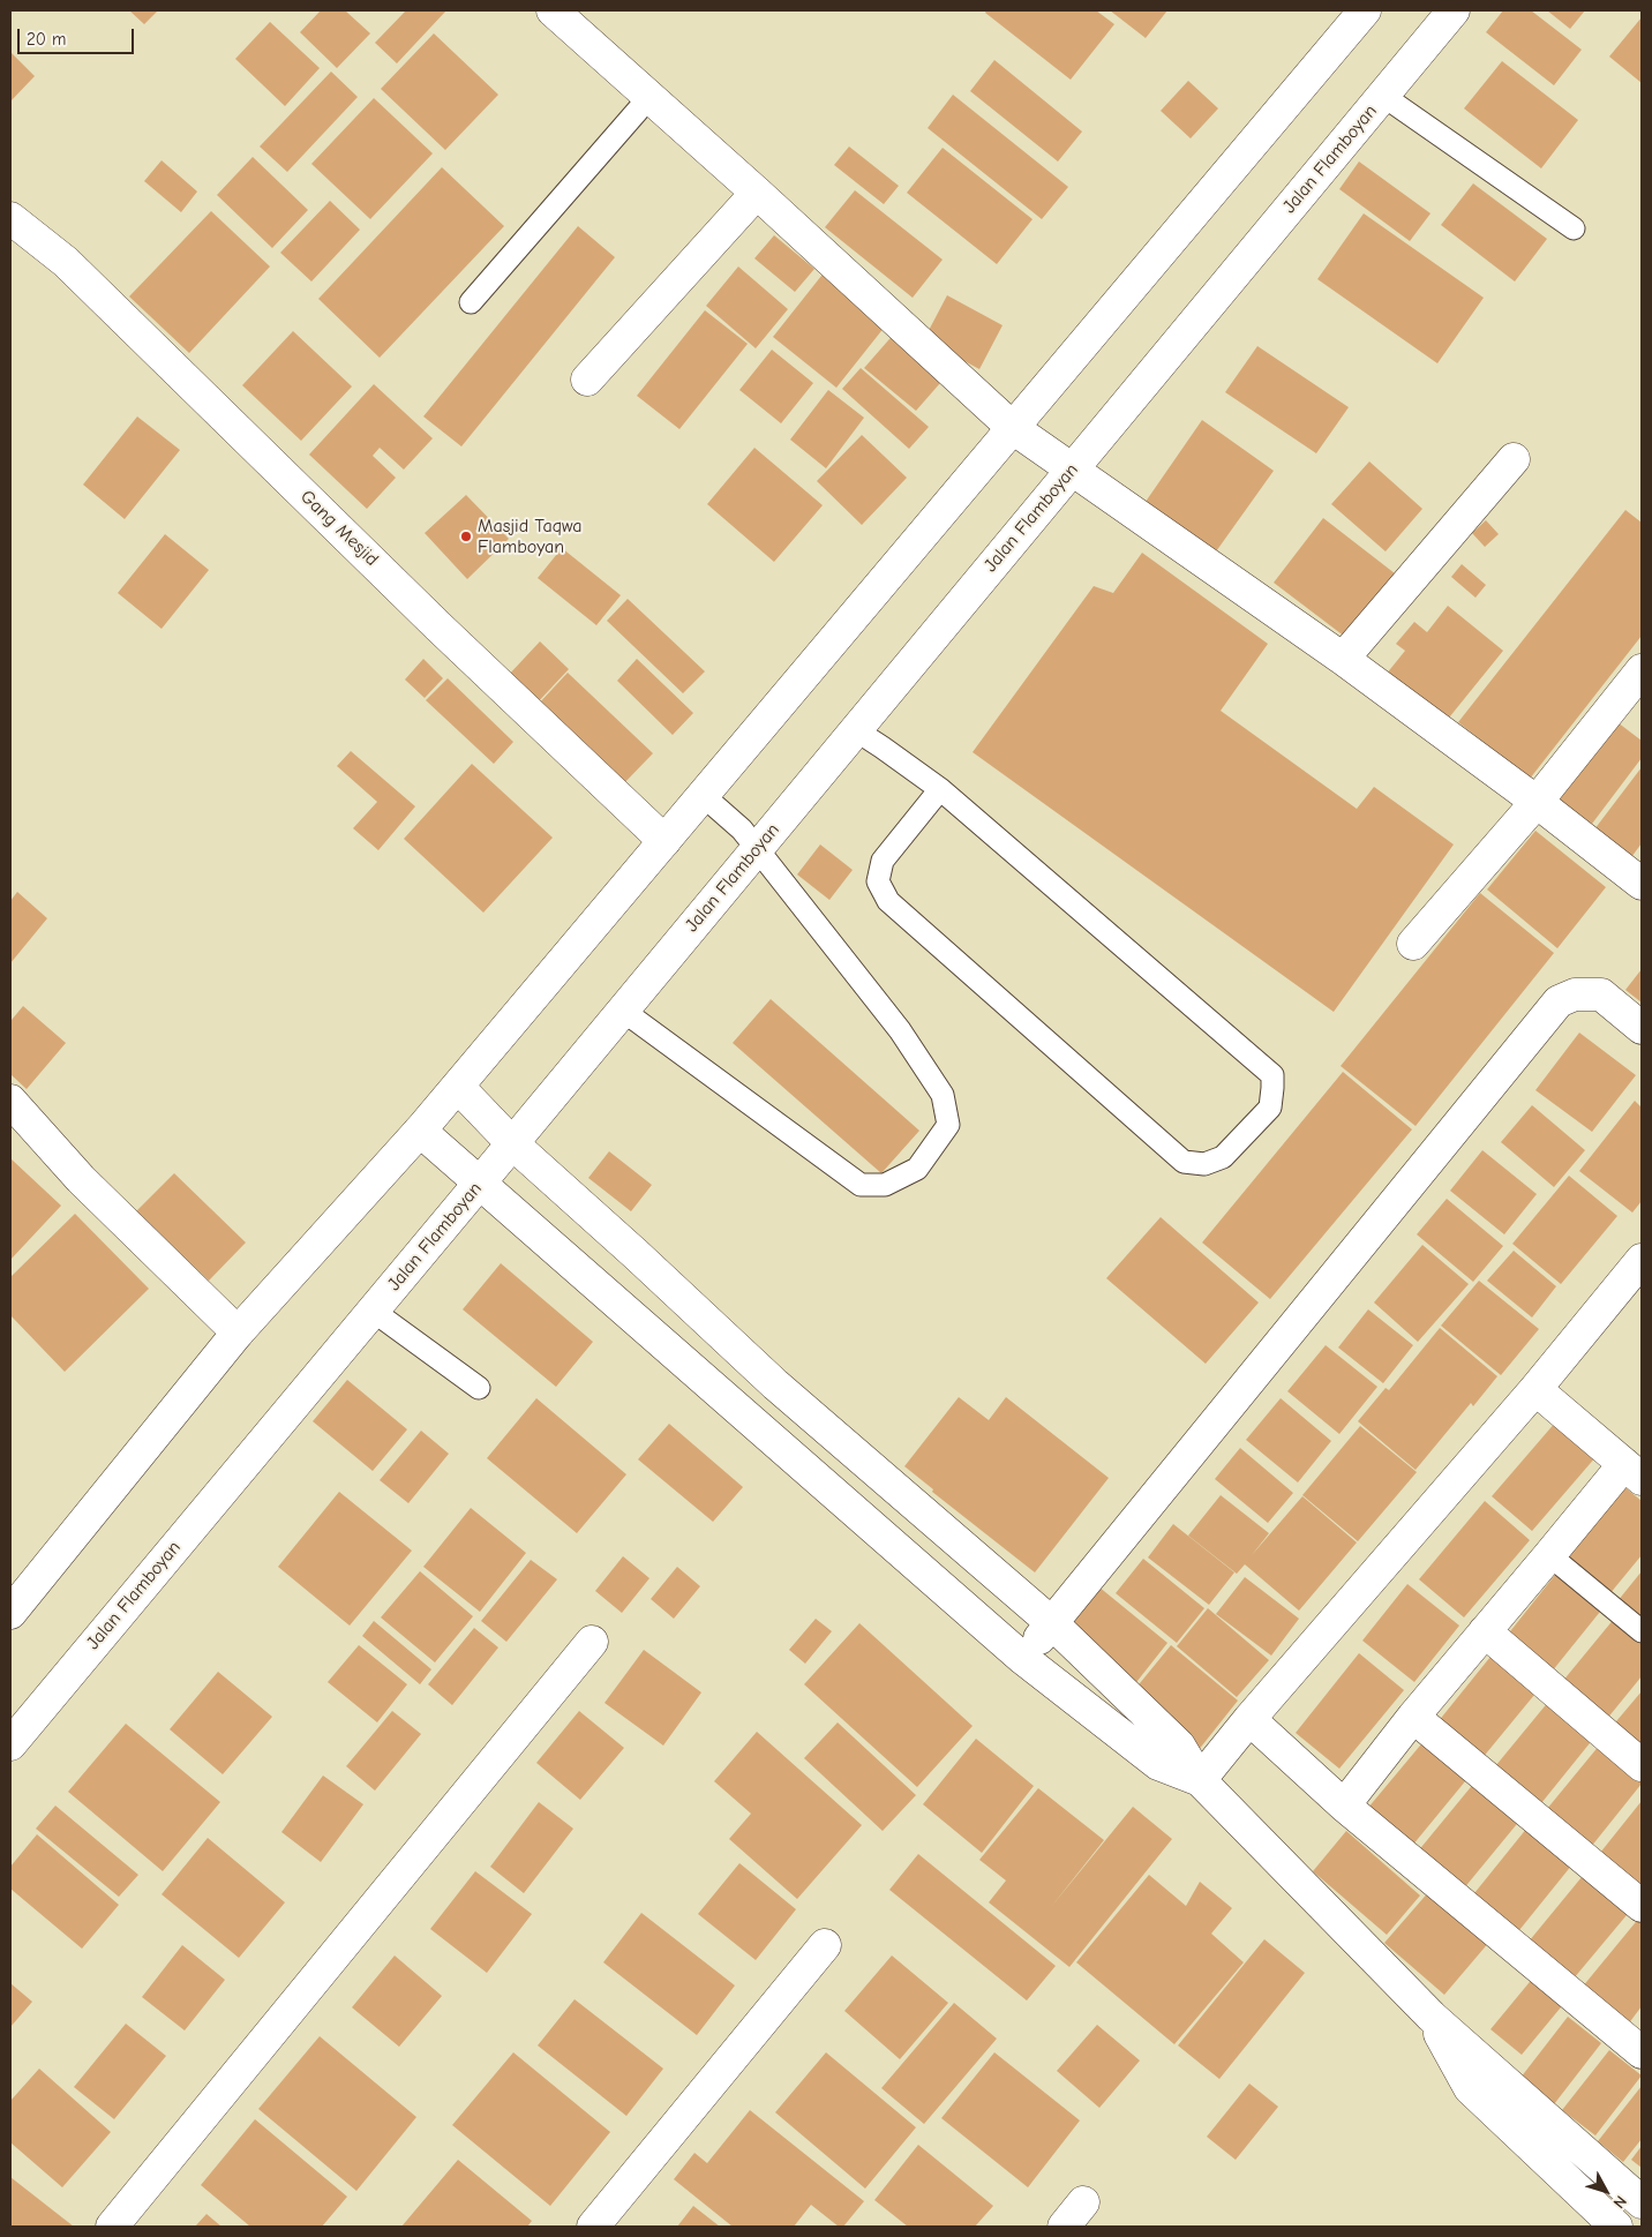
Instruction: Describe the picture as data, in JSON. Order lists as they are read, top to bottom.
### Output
{
  "streets": {
    "street": ["Jalan Flamboyan", "Gang Mesjid"]
  },
  "places": ["Masjid Taqwa Flamboyan"],
  "scale_bar": "20 m",
  "north": "bottom right"
}
